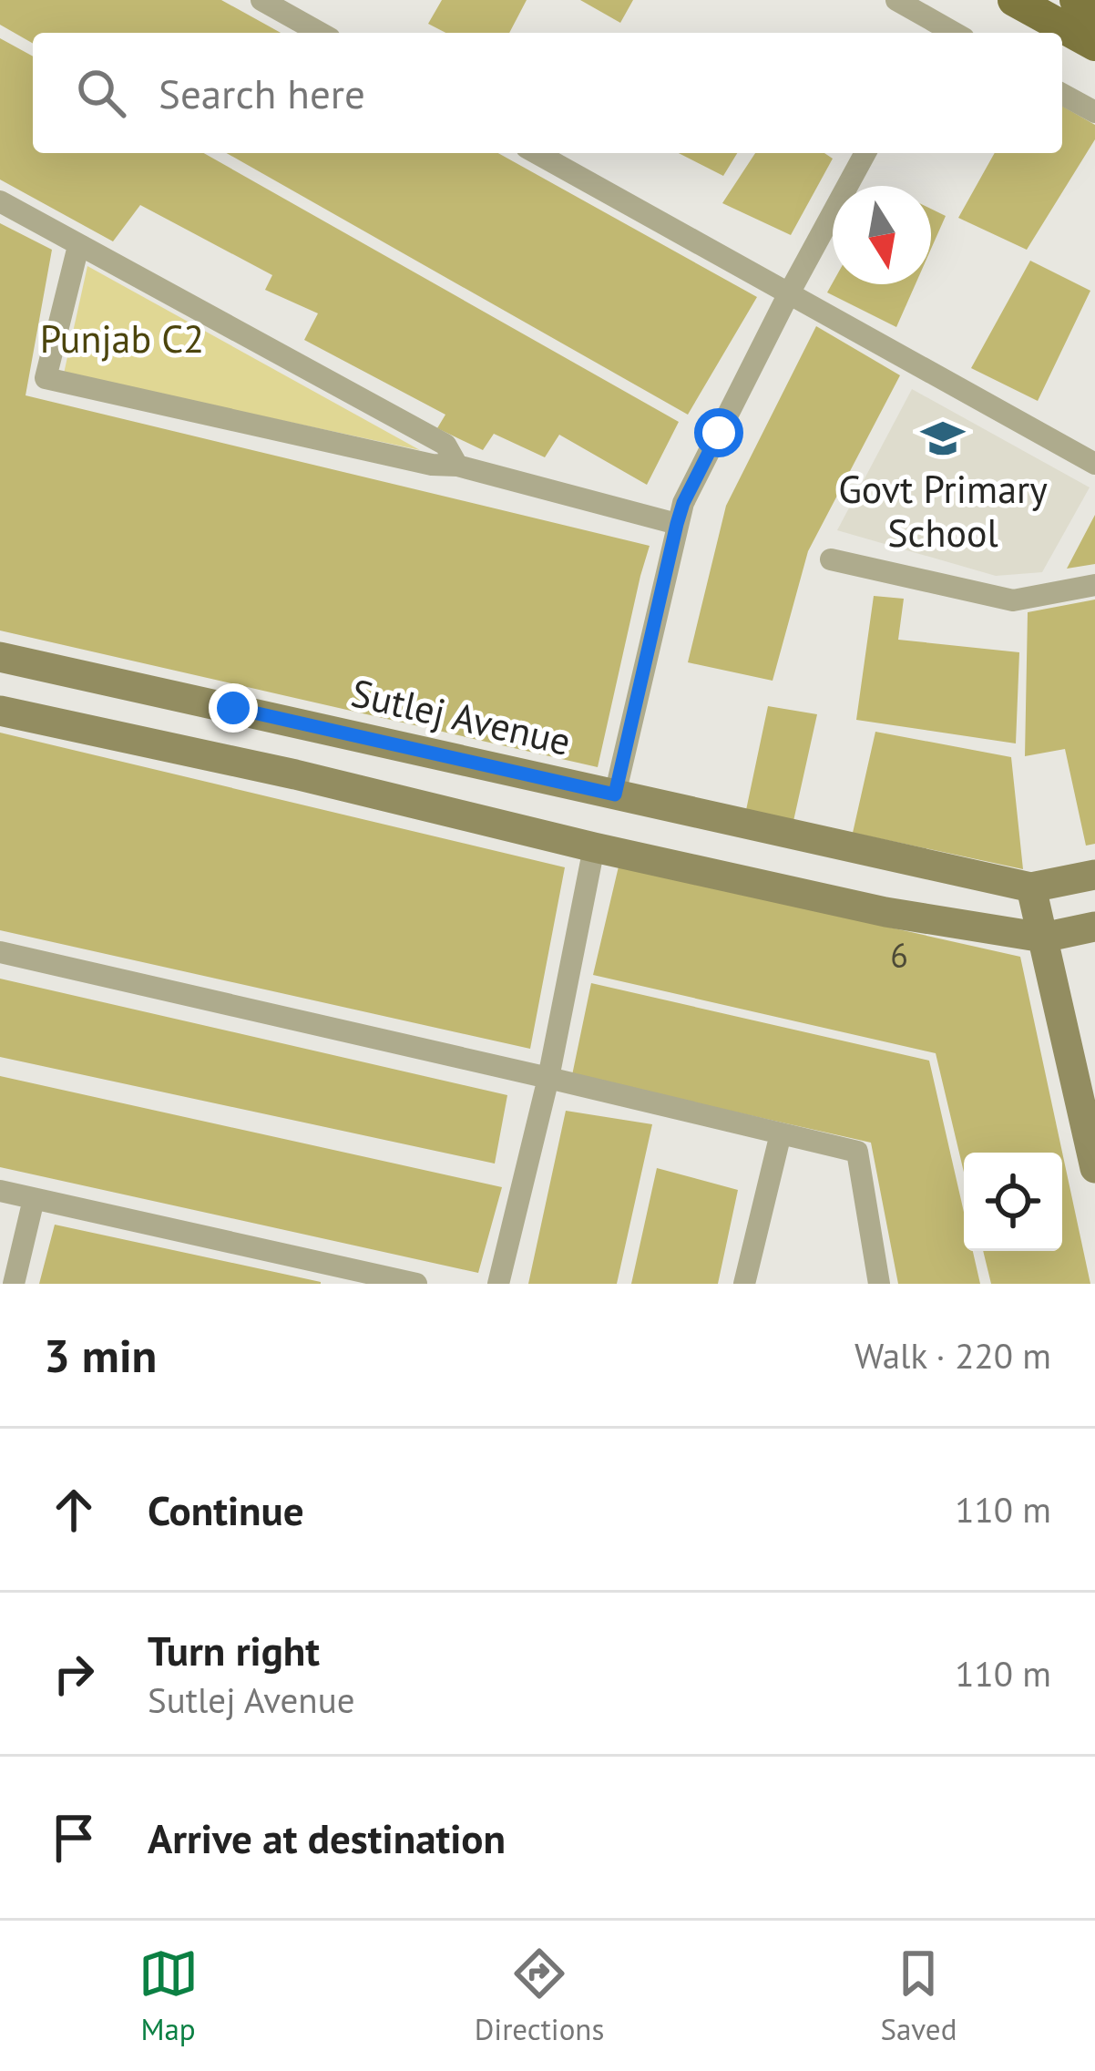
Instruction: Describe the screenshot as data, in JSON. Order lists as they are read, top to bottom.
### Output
{
  "streets": {
    "street": ["Sutlej Avenue"]
  },
  "parks": ["Punjab C2"],
  "places": {
    "school or university": ["Govt Primary School"]
  },
  "house_numbers": ["6"],
  "north": "bottom",
  "page": {
    "search": "Search here",
    "heading": ["3 min", "Walk · 220 m"],
    "list": [
      ["Continue", "110 m"],
      ["Turn right", "Sutlej Avenue", "110 m"],
      "Arrive at destination"
    ],
    "nav": ["Map", "Directions", "Saved"]
  }
}
